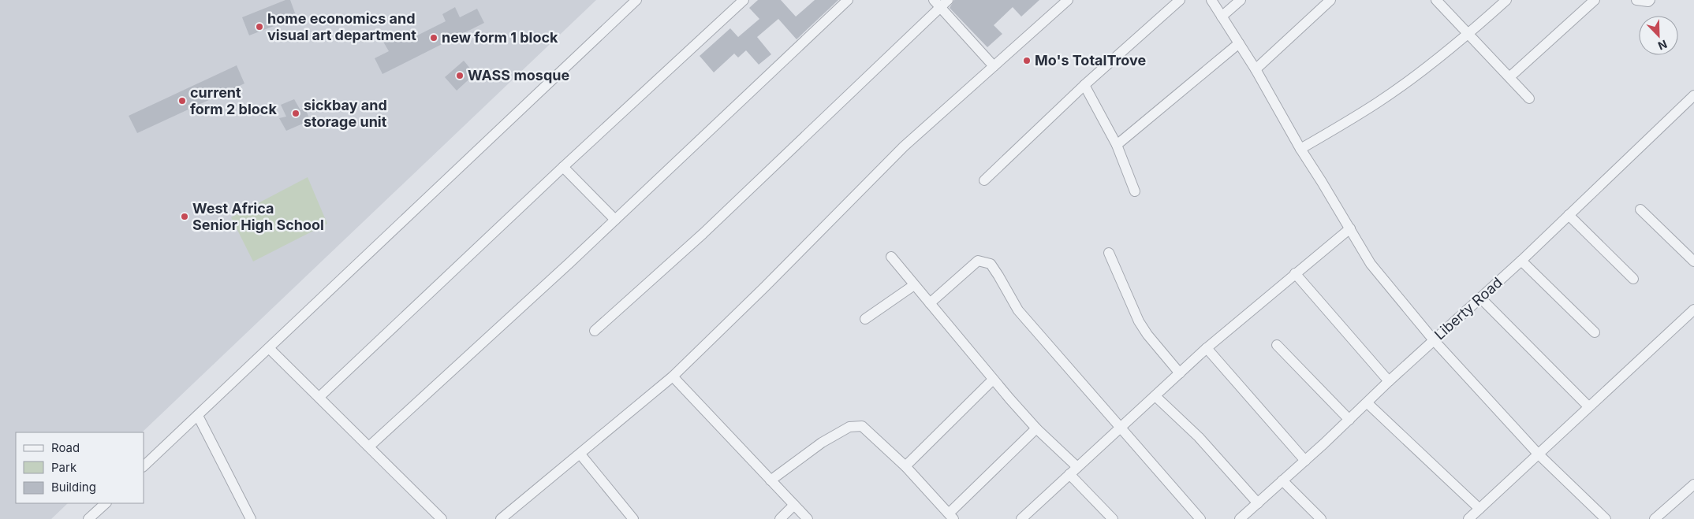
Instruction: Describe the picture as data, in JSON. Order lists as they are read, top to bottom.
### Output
{
  "streets": {
    "street": ["Liberty Road"]
  },
  "places": [
    "home economics and visual art department",
    "new form 1 block",
    "Mo's TotalTrove",
    "WASS mosque",
    "current form 2 block",
    "sickbay and storage unit",
    "West Africa Senior High School"
  ],
  "legend": ["Road", "Park", "Building"],
  "north": "bottom right"
}
